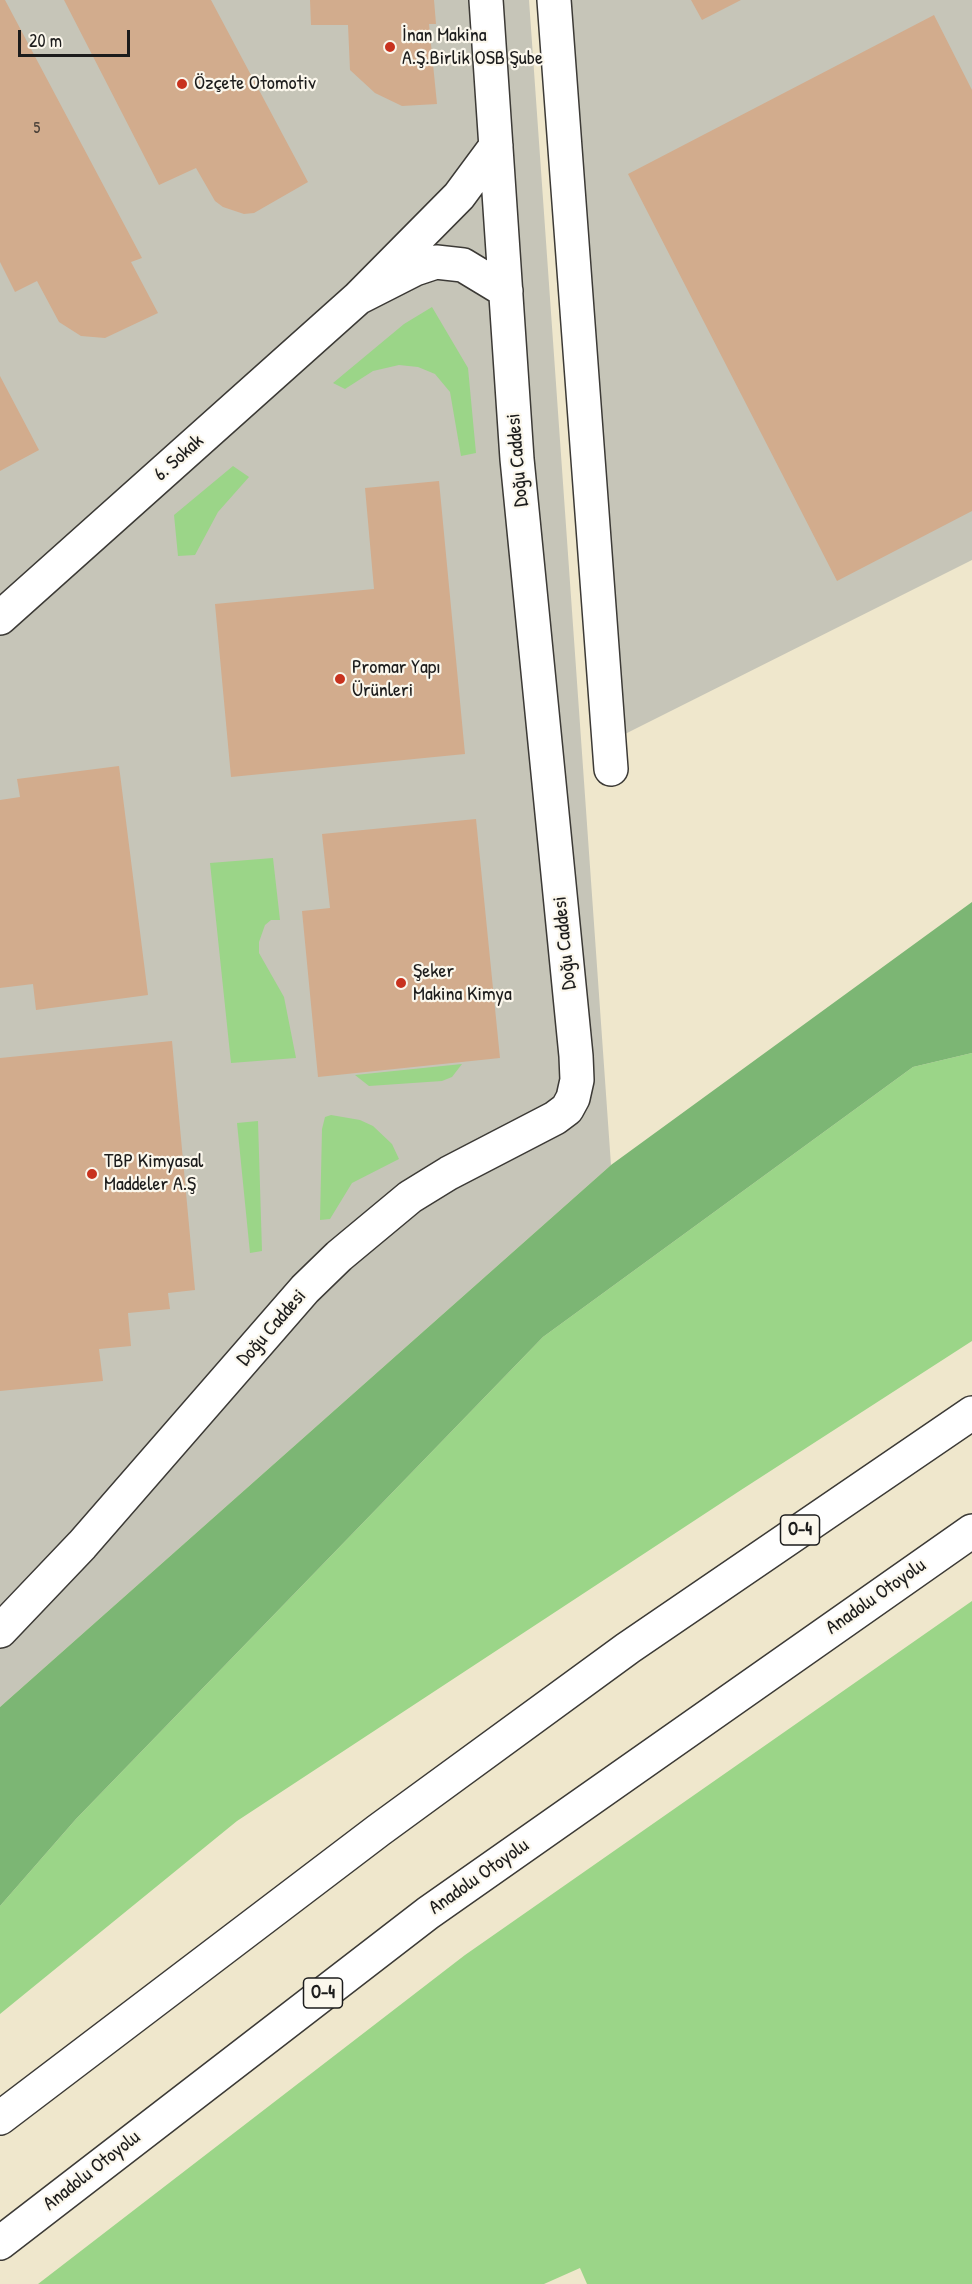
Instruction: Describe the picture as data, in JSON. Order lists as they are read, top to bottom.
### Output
{
  "streets": {
    "main road": [
      "6. Sokak",
      "Doğu Caddesi",
      "O-4",
      "Anadolu Otoyolu"
    ]
  },
  "crossings": [
    ["6. Sokak", "Doğu Caddesi"]
  ],
  "places": [
    "İnan Makina A.Ş.Birlik OSB Şube",
    "Özçete Otomotiv",
    "Promar Yapı Ürünleri",
    "Şeker Makina Kimya",
    "TBP Kimyasal Maddeler A.Ş"
  ],
  "house_numbers": ["5"],
  "scale_bar": "20 m"
}
